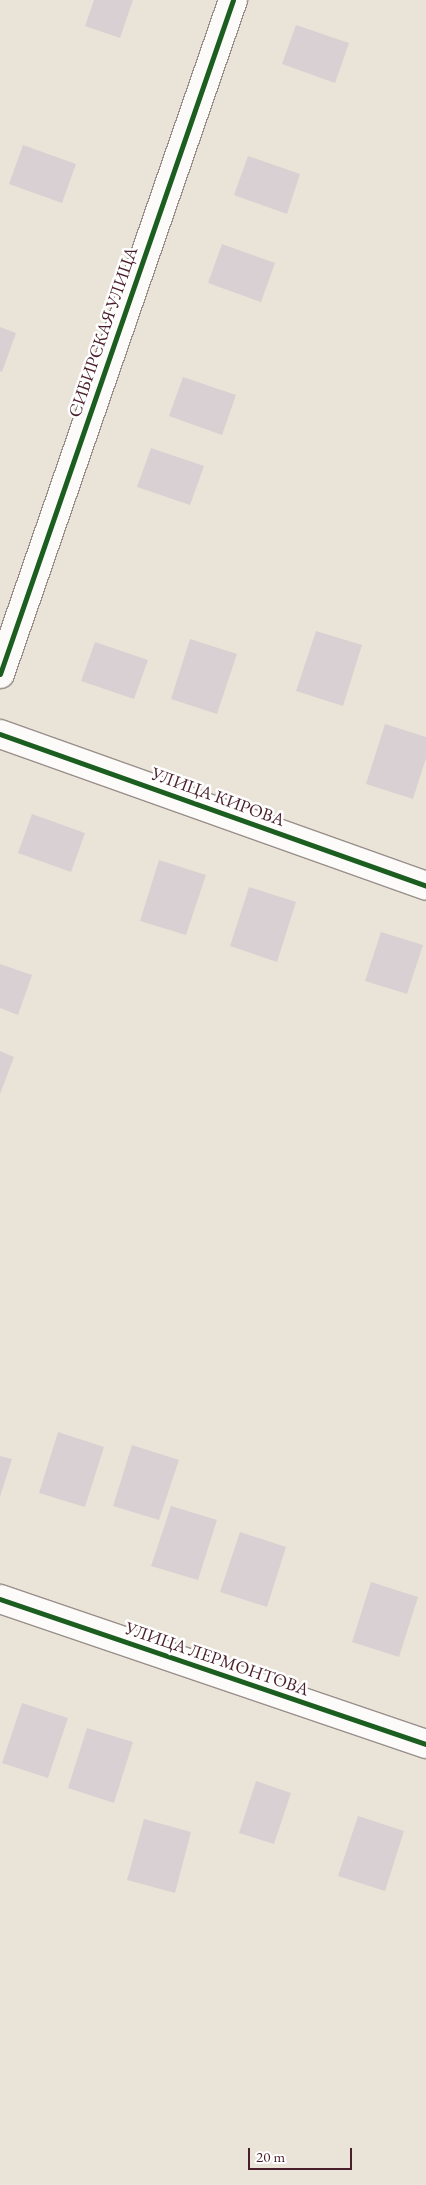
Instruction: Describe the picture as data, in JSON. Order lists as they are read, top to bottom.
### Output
{
  "streets": {
    "street": ["СИБИРСКАЯ УЛИЦА", "УЛИЦА КИРОВА", "УЛИЦА ЛЕРМОНТОВА"]
  },
  "scale_bar": "20 m"
}
